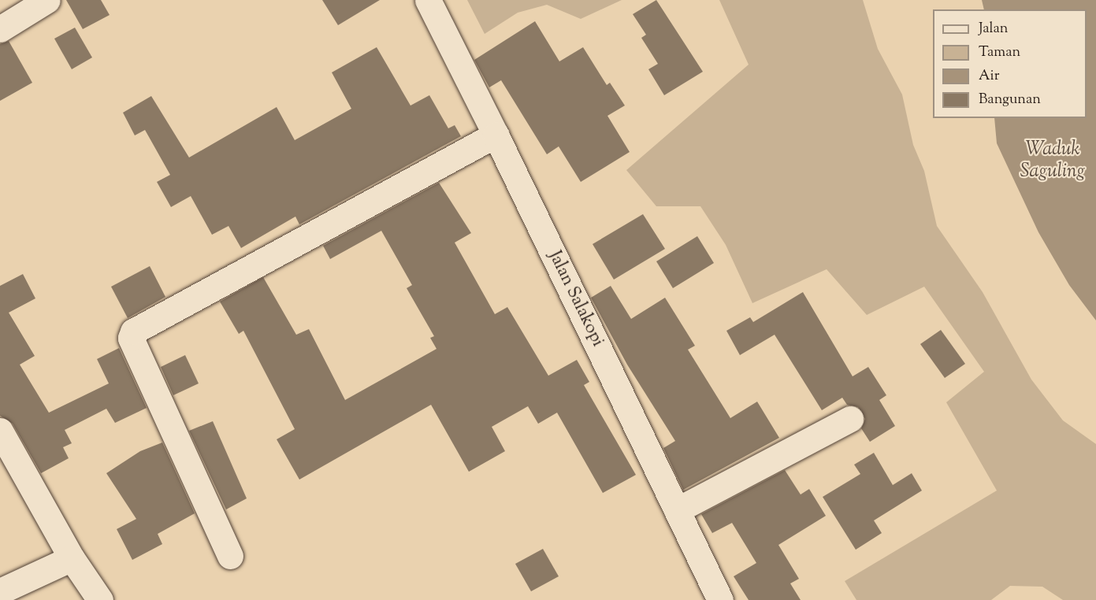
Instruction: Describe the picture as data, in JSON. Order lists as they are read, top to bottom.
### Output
{
  "streets": {
    "street": ["Jalan Salakopi"]
  },
  "water": ["Waduk Saguling"],
  "legend": [
    "Jalan",
    "Taman",
    "Air",
    "Bangunan"
  ]
}
